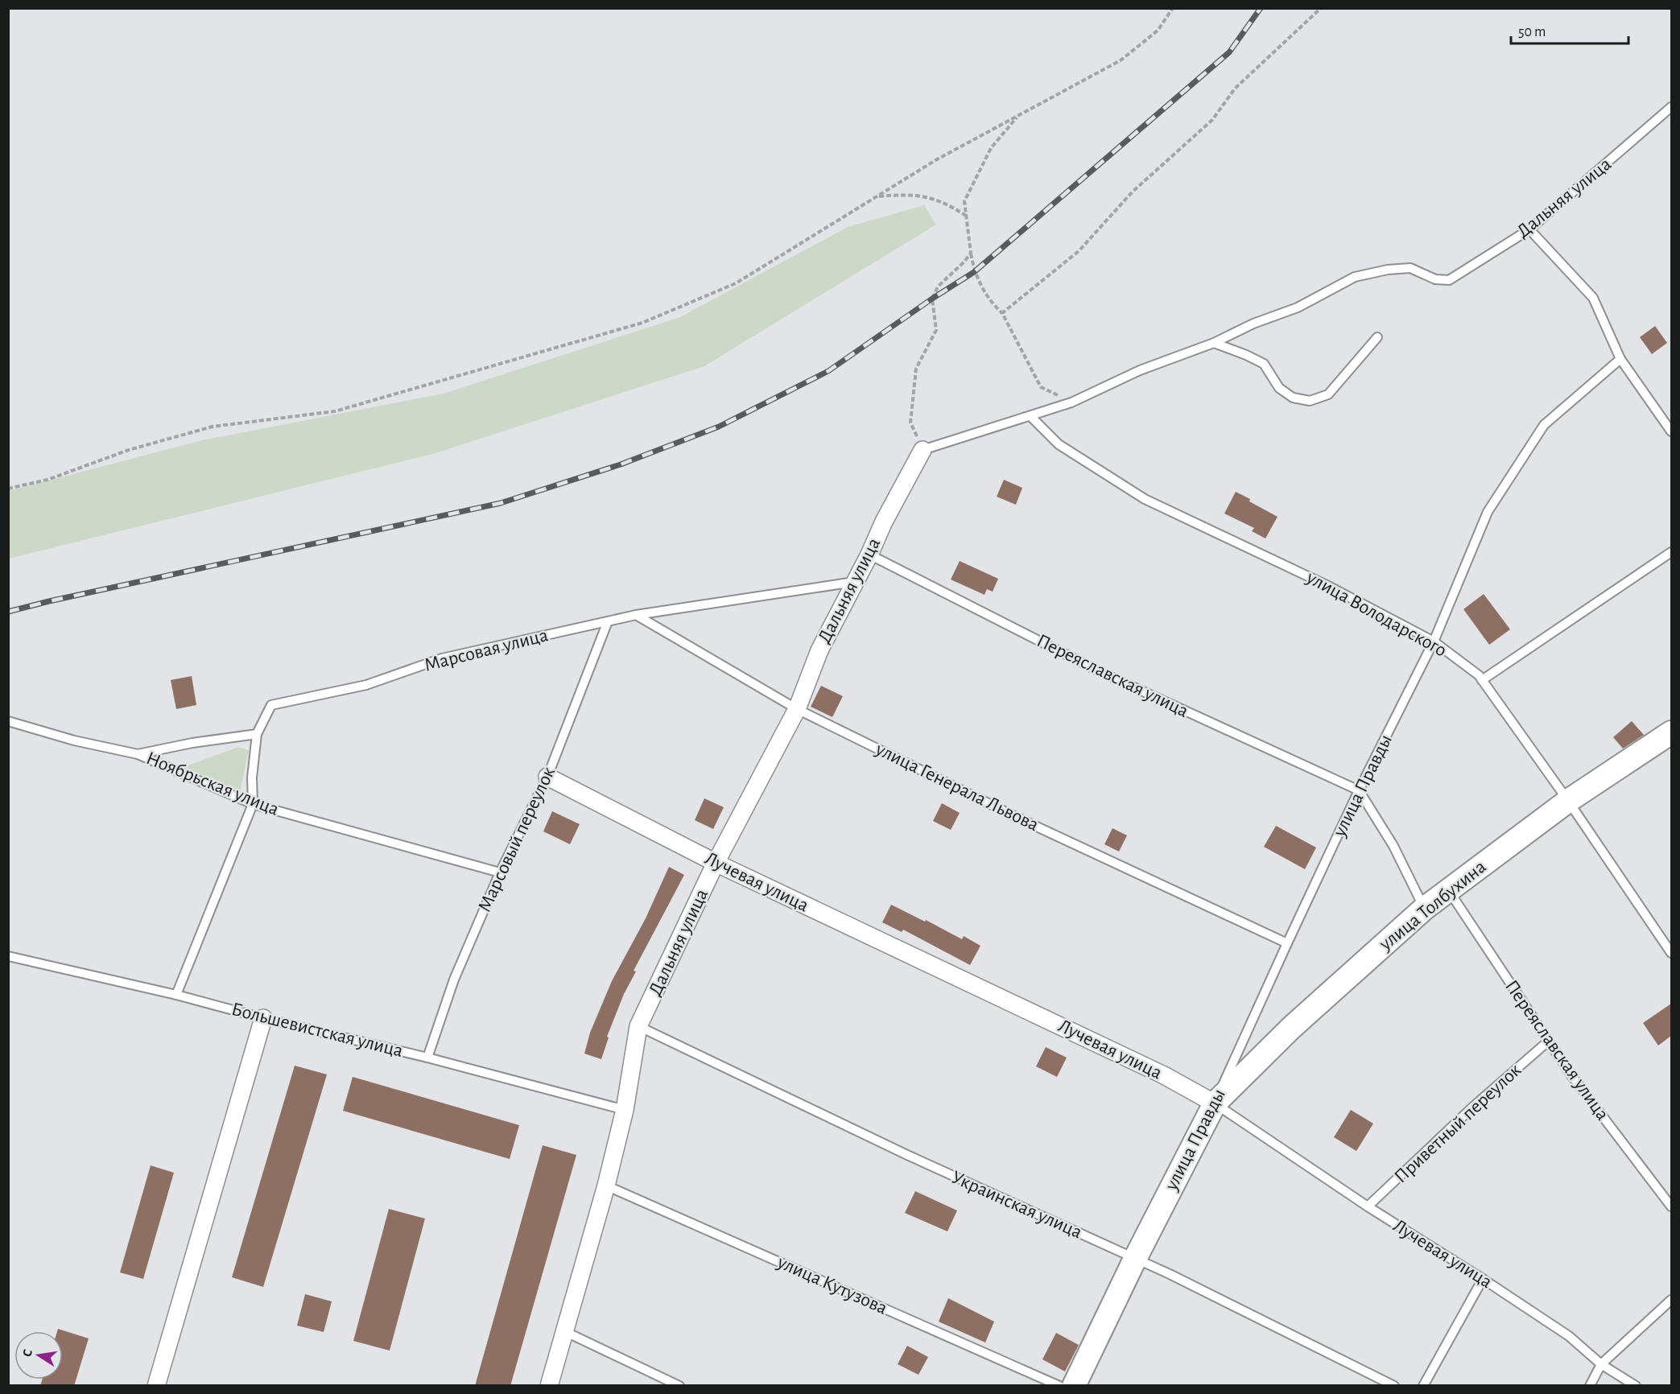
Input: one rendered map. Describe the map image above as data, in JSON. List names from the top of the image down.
{
  "streets": {
    "main road": ["улица Правды", "улица Толбухина"],
    "street": ["Дальняя улица", "Лучевая улица"],
    "lane": [
      "улица Володарского",
      "Марсовая улица",
      "Переяславская улица",
      "Ноябрьская улица",
      "улица Генерала Львова",
      "Марсовый переулок",
      "Большевистская улица",
      "Приветный переулок",
      "Украинская улица",
      "улица Кутузова"
    ]
  },
  "crossings": [
    ["Дальняя улица", "Марсовая улица"],
    ["Дальняя улица", "Переяславская улица"],
    ["Дальняя улица", "улица Генерала Львова"],
    ["Дальняя улица", "Лучевая улица"],
    ["Дальняя улица", "Большевистская улица"],
    ["Дальняя улица", "Украинская улица"],
    ["Дальняя улица", "улица Кутузова"],
    ["улица Володарского", "улица Правды"],
    ["улица Володарского", "улица Толбухина"],
    ["Марсовая улица", "улица Генерала Львова"],
    ["Марсовая улица", "Марсовый переулок"],
    ["Переяславская улица", "улица Правды"],
    ["Переяславская улица", "улица Толбухина"],
    ["Переяславская улица", "Приветный переулок"],
    ["Ноябрьская улица", "Марсовый переулок"],
    ["улица Правды", "улица Генерала Львова"],
    ["улица Правды", "Лучевая улица"],
    ["улица Правды", "улица Толбухина"],
    ["улица Правды", "Украинская улица"],
    ["Марсовый переулок", "Лучевая улица"],
    ["Марсовый переулок", "Большевистская улица"],
    ["Лучевая улица", "улица Толбухина"],
    ["Лучевая улица", "Приветный переулок"]
  ],
  "scale_bar": "50 m",
  "north": "left"
}
